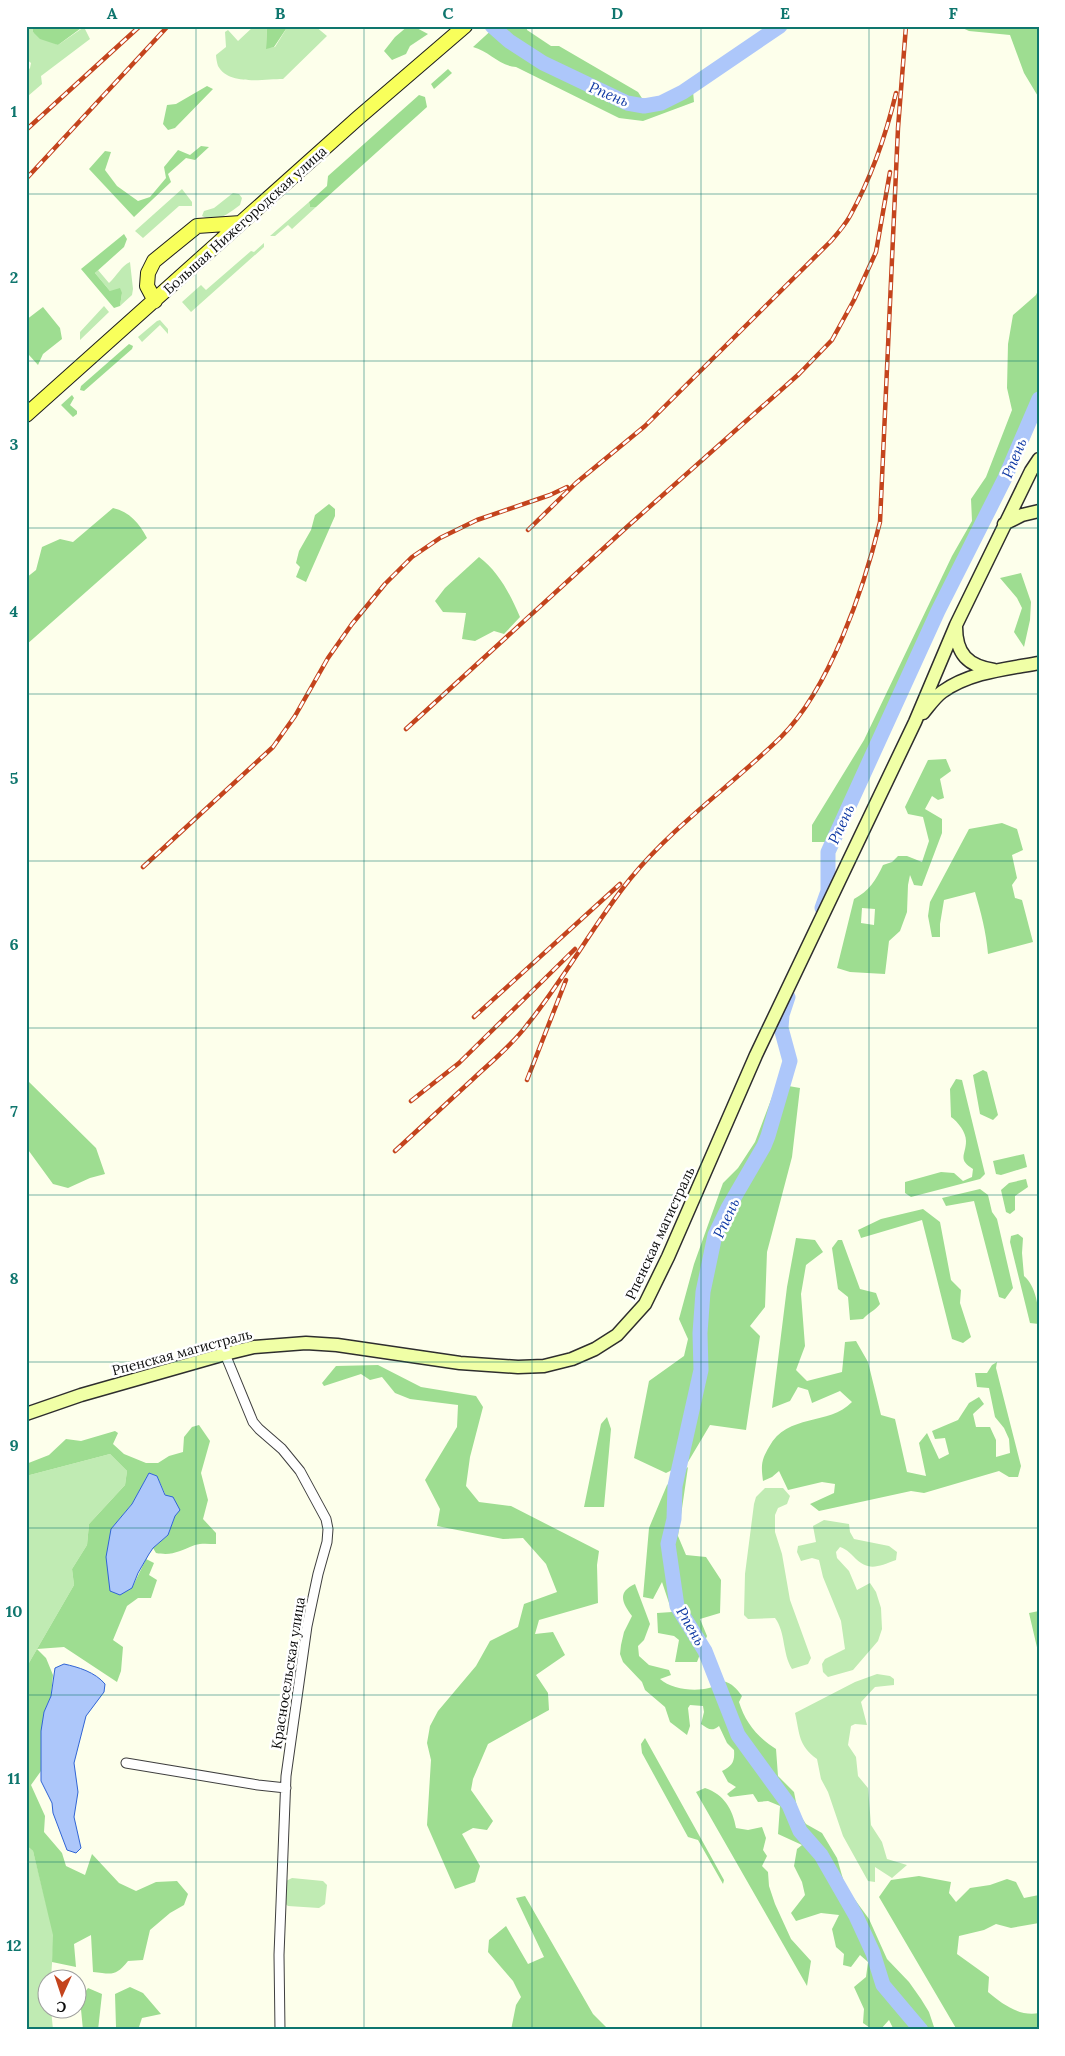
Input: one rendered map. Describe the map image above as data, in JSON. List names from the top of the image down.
{
  "streets": {
    "main road": ["Большая Нижегородская улица", "Рпенская магистраль"],
    "street": ["Красносельская улица"]
  },
  "crossings": [
    ["Рпенская магистраль", "Красносельская улица"]
  ],
  "water": ["Рпень"],
  "north": "bottom",
  "grid": {
    "columns": [
      "A",
      "B",
      "C",
      "D",
      "E",
      "F"
    ],
    "rows": [
      "1",
      "2",
      "3",
      "4",
      "5",
      "6",
      "7",
      "8",
      "9",
      "10",
      "11",
      "12"
    ]
  }
}
